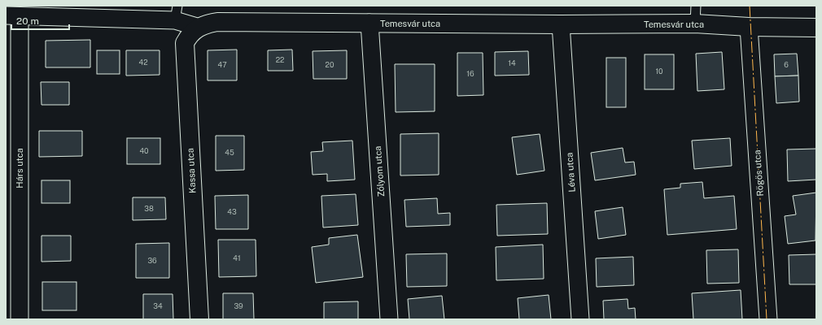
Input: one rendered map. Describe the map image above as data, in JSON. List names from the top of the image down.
{
  "streets": {
    "street": [
      "Temesvár utca",
      "Hárs utca",
      "Kassa utca",
      "Zólyom utca",
      "Léva utca",
      "Rögös utca"
    ]
  },
  "crossings": [
    ["Temesvár utca", "Kassa utca"],
    ["Temesvár utca", "Zólyom utca"],
    ["Temesvár utca", "Léva utca"],
    ["Temesvár utca", "Rögös utca"]
  ],
  "house_numbers": [
    "22",
    "42",
    "14",
    "47",
    "20",
    "6",
    "10",
    "16",
    "40",
    "45",
    "38",
    "43",
    "41",
    "36",
    "34",
    "39"
  ],
  "scale_bar": "20 m"
}
